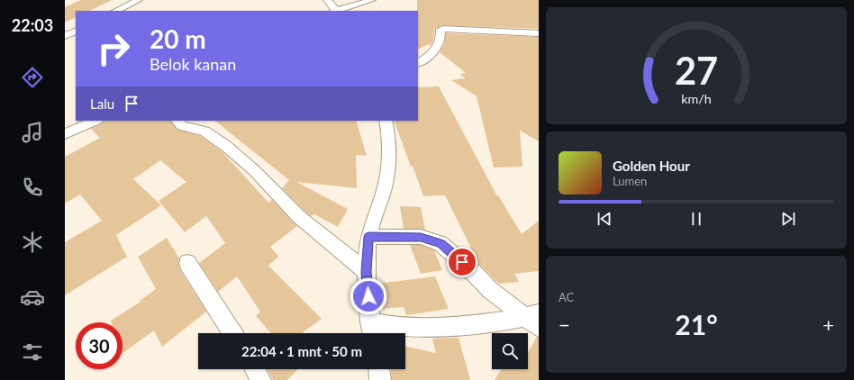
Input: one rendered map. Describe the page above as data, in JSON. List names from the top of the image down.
{
  "page": {
    "tabs": "22:03",
    "turn": ["20 m", "Belok kanan"],
    "then": "Lalu",
    "song": ["Golden Hour", "Lumen"],
    "tile": "AC",
    "heat": ["−", "21°", "+"],
    "limit": "30",
    "trip": "22:04 · 1 mnt · 50 m",
    "gauge": ["27", "km/h"]
  }
}
